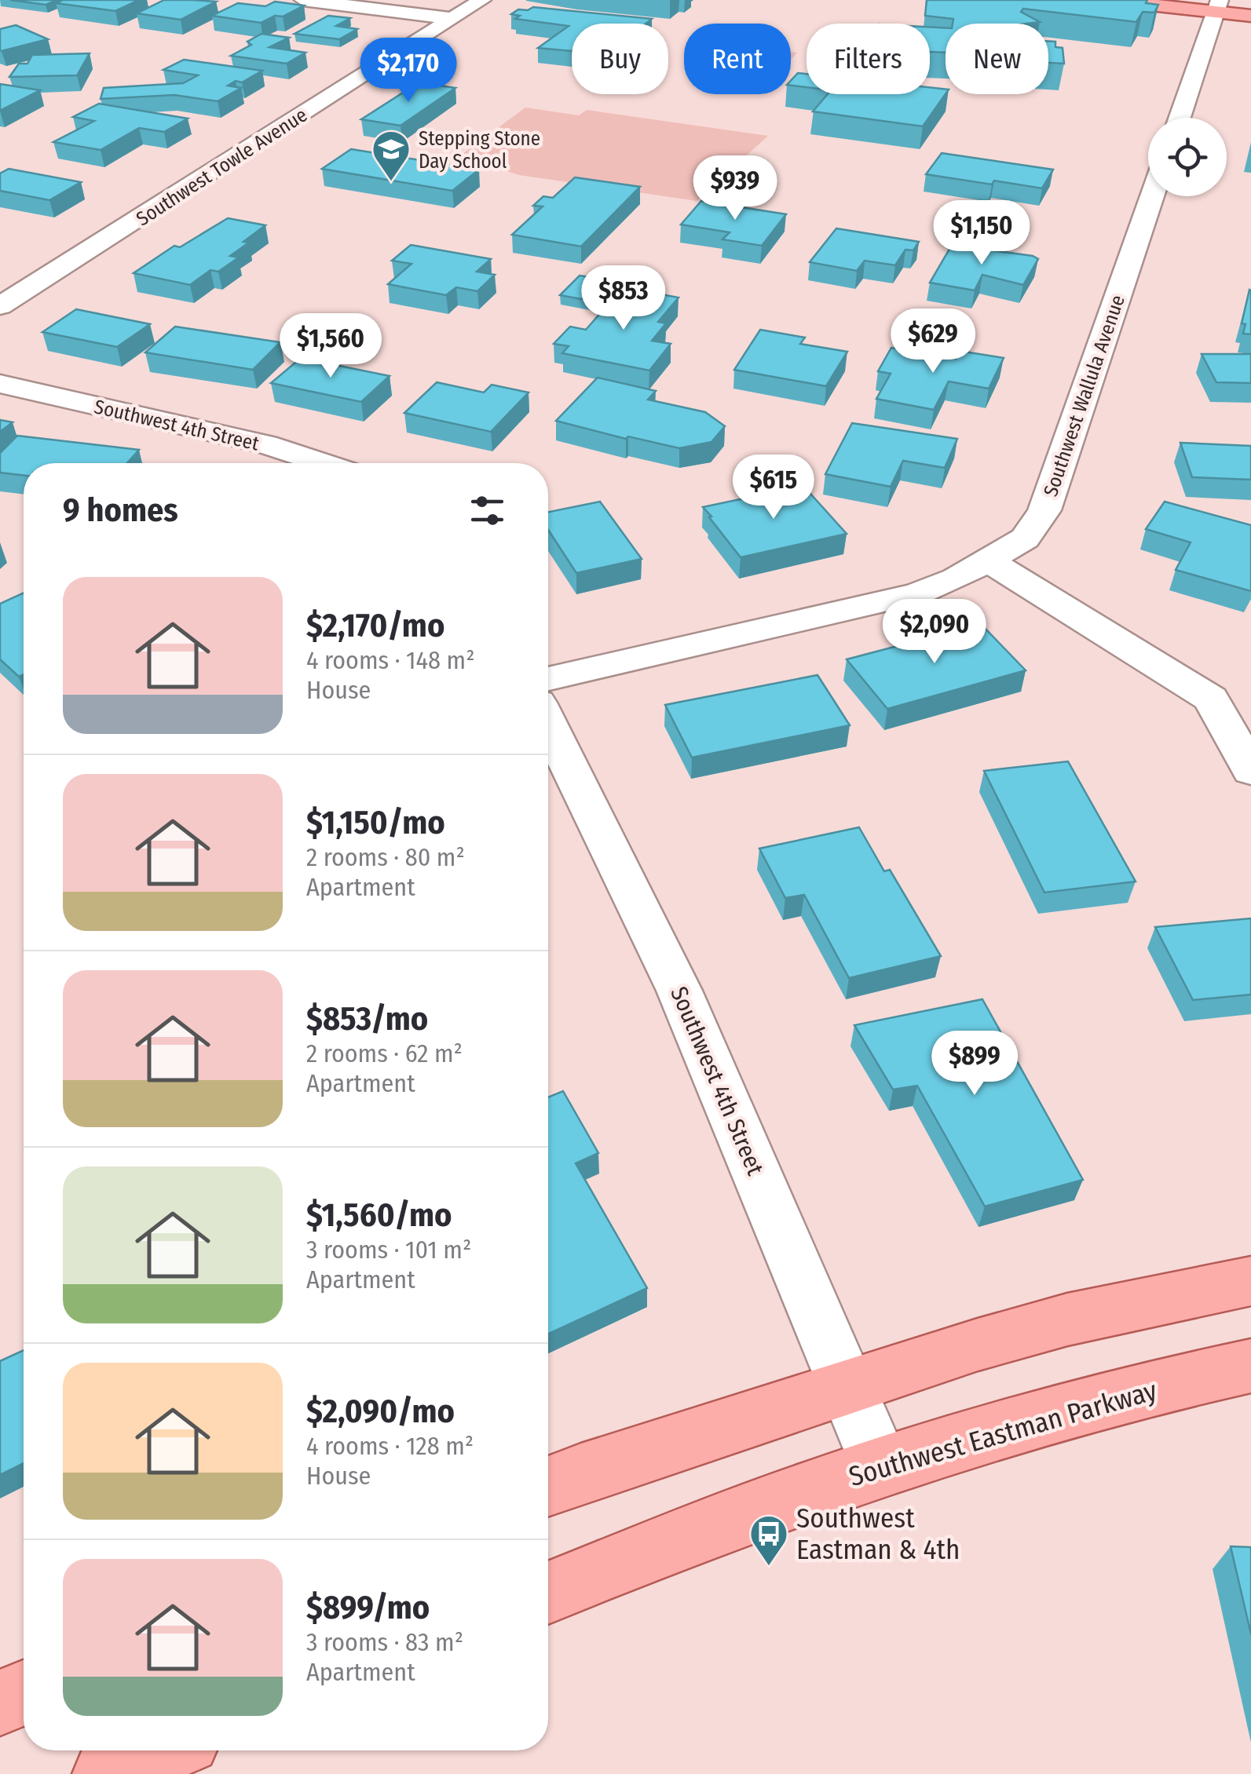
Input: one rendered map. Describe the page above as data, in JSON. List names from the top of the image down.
{
  "streets": {
    "main road": ["Southwest Eastman Parkway"],
    "street": ["Southwest Towle Avenue", "Southwest Wallula Avenue", "Southwest 4th Street"]
  },
  "crossings": [
    ["Southwest 4th Street", "Southwest Eastman Parkway"]
  ],
  "places": {
    "school or university": ["Stepping Stone Day School"],
    "bus stop": ["Southwest Eastman & 4th"]
  },
  "page": {
    "chip": [
      "Buy",
      "Rent",
      "Filters",
      "New"
    ],
    "price": [
      "$2,170",
      "$939",
      "$1,150",
      "$853",
      "$629",
      "$1,560",
      "$615",
      "$2,090",
      "$899"
    ],
    "heading": "9 homes",
    "list": [
      {
        "name": "$2,170/mo",
        "note": "4 rooms · 148 m² · House"
      },
      {
        "name": "$1,150/mo",
        "note": "2 rooms · 80 m² · Apartment"
      },
      {
        "name": "$853/mo",
        "note": "2 rooms · 62 m² · Apartment"
      },
      {
        "name": "$1,560/mo",
        "note": "3 rooms · 101 m² · Apartment"
      },
      {
        "name": "$2,090/mo",
        "note": "4 rooms · 128 m² · House"
      },
      {
        "name": "$899/mo",
        "note": "3 rooms · 83 m² · Apartment"
      }
    ]
  }
}
